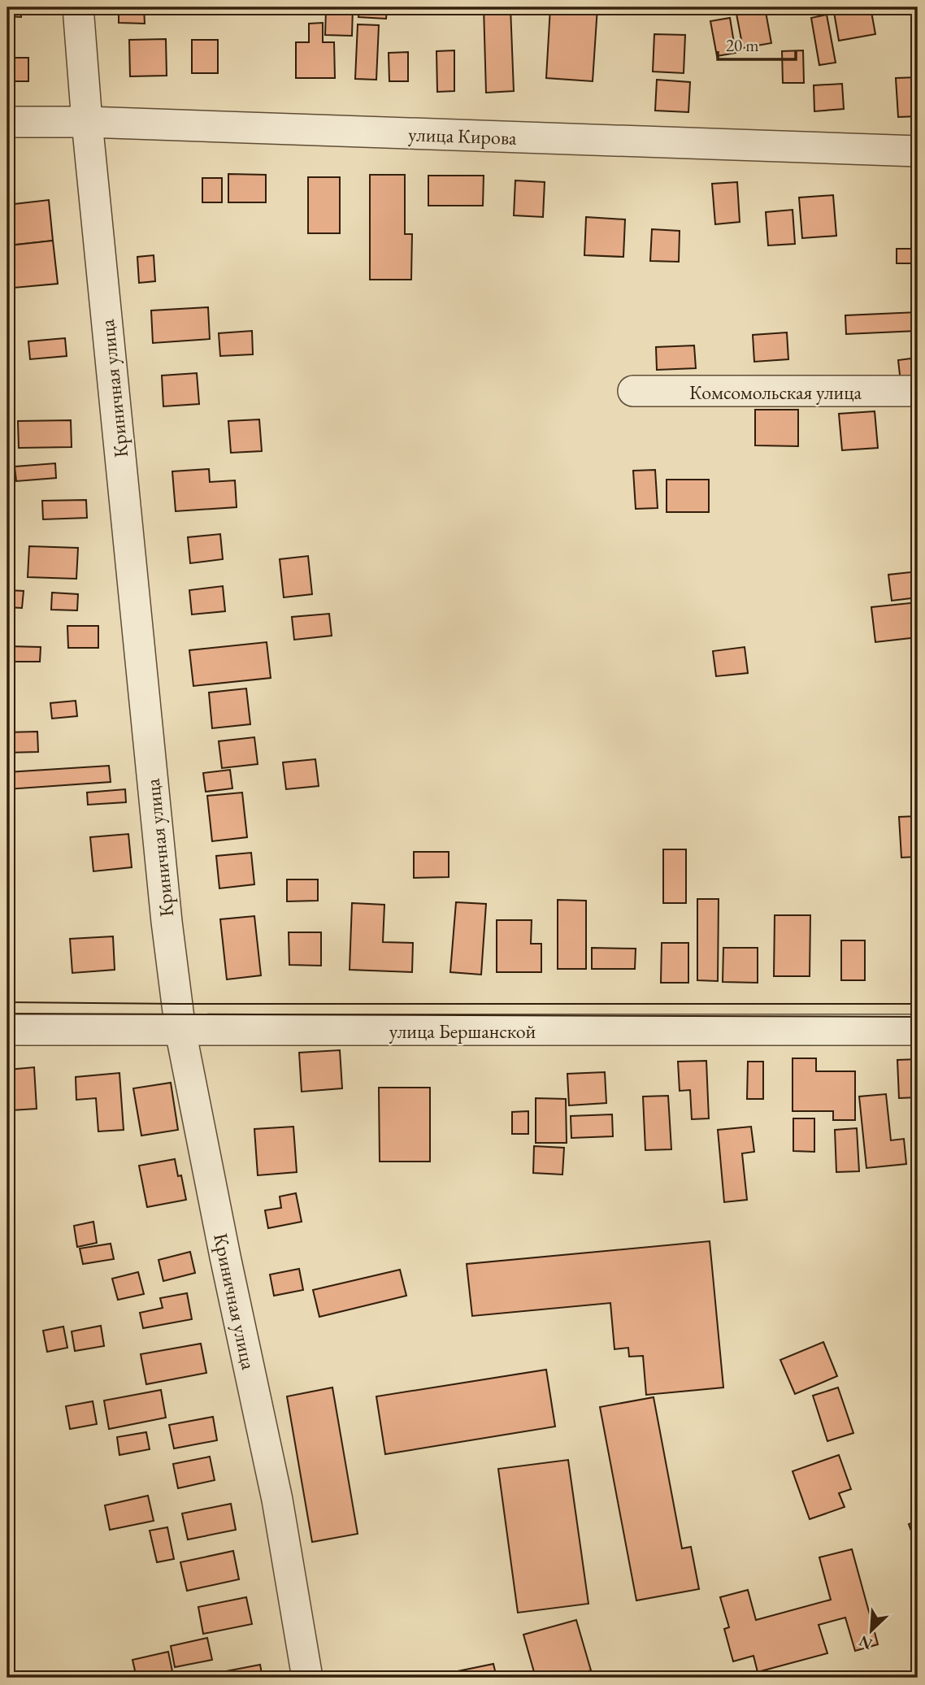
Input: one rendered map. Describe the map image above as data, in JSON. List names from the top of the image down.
{
  "streets": {
    "street": [
      "улица Кирова",
      "Криничная улица",
      "Комсомольская улица",
      "улица Бершанской"
    ]
  },
  "crossings": [
    ["улица Кирова", "Криничная улица"],
    ["Криничная улица", "улица Бершанской"]
  ],
  "scale_bar": "20 m",
  "north": "bottom left"
}
